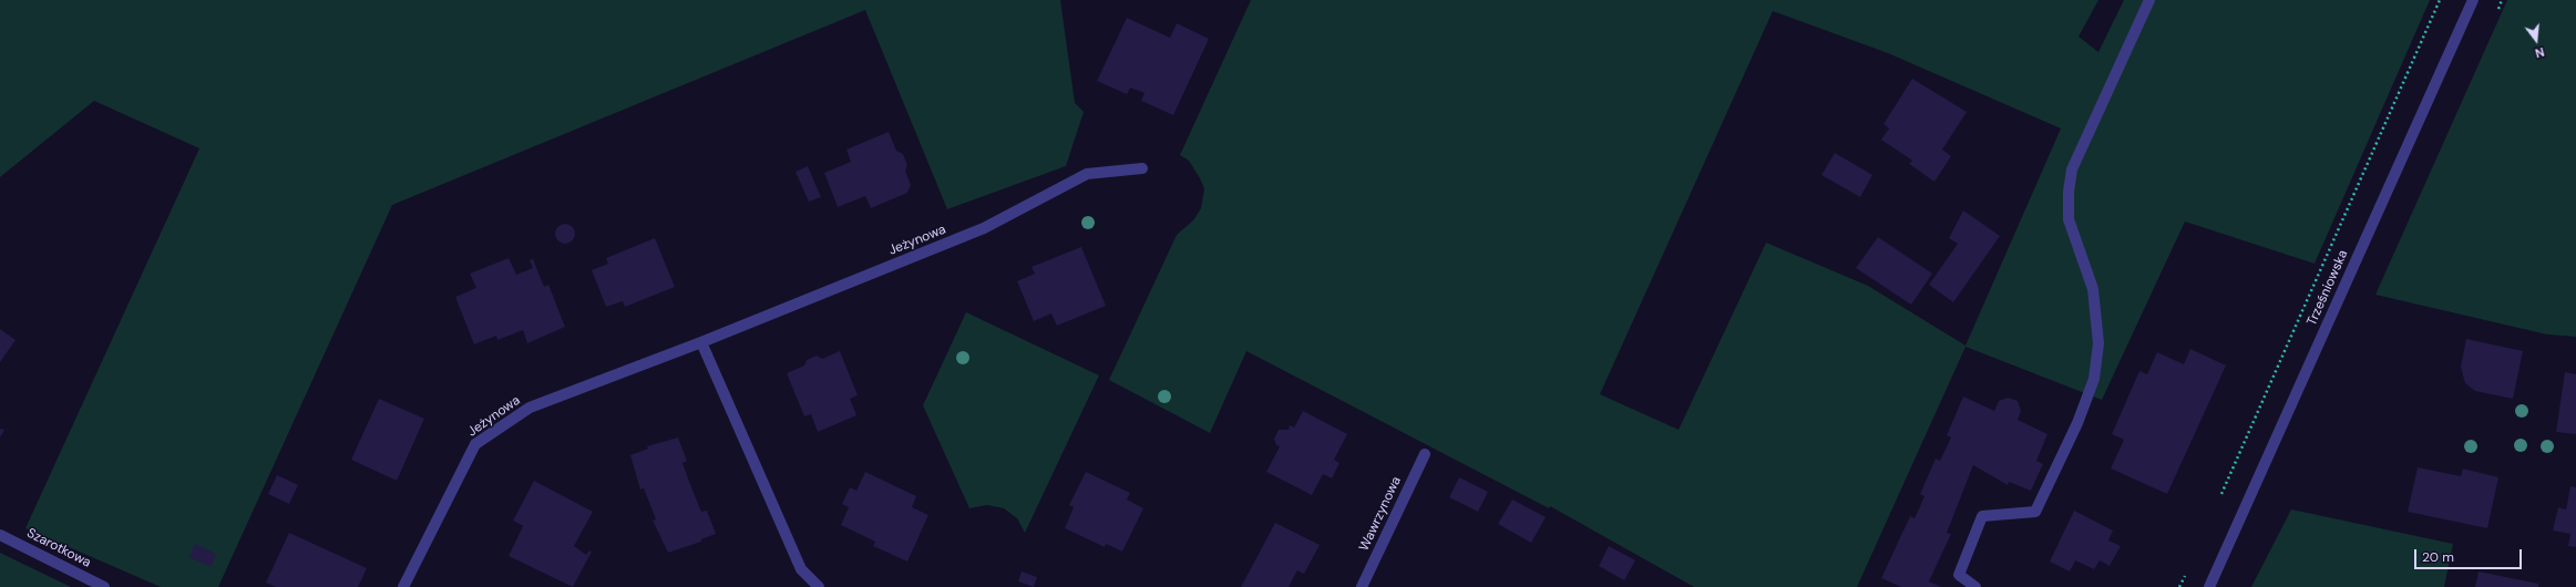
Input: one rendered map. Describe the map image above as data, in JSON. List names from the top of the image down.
{
  "streets": {
    "street": [
      "Jeżynowa",
      "Trześniowska",
      "Wawrzynowa",
      "Szarotkowa"
    ]
  },
  "scale_bar": "20 m",
  "north": "bottom"
}
